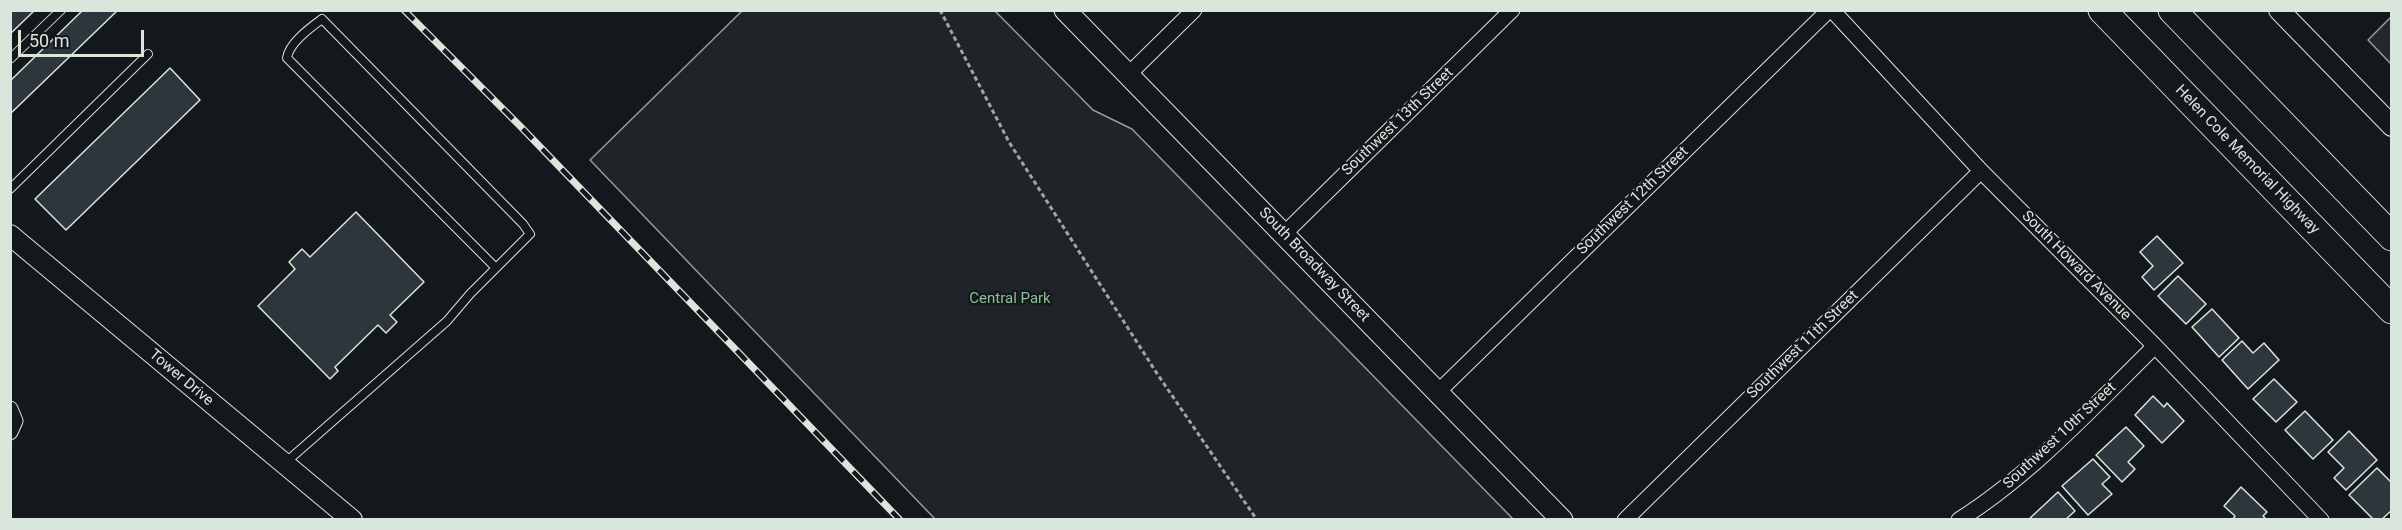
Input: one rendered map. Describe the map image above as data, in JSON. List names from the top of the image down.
{
  "streets": {
    "highway": ["Helen Cole Memorial Highway"],
    "main road": ["South Broadway Street"],
    "street": [
      "Southwest 13th Street",
      "Southwest 12th Street",
      "South Howard Avenue",
      "Southwest 11th Street",
      "Tower Drive",
      "Southwest 10th Street"
    ]
  },
  "crossings": [
    ["Southwest 13th Street", "South Broadway Street"],
    ["Southwest 12th Street", "South Broadway Street"],
    ["Southwest 12th Street", "South Howard Avenue"],
    ["South Howard Avenue", "Southwest 11th Street"],
    ["South Howard Avenue", "Southwest 10th Street"]
  ],
  "parks": ["Central Park"],
  "scale_bar": "50 m"
}
